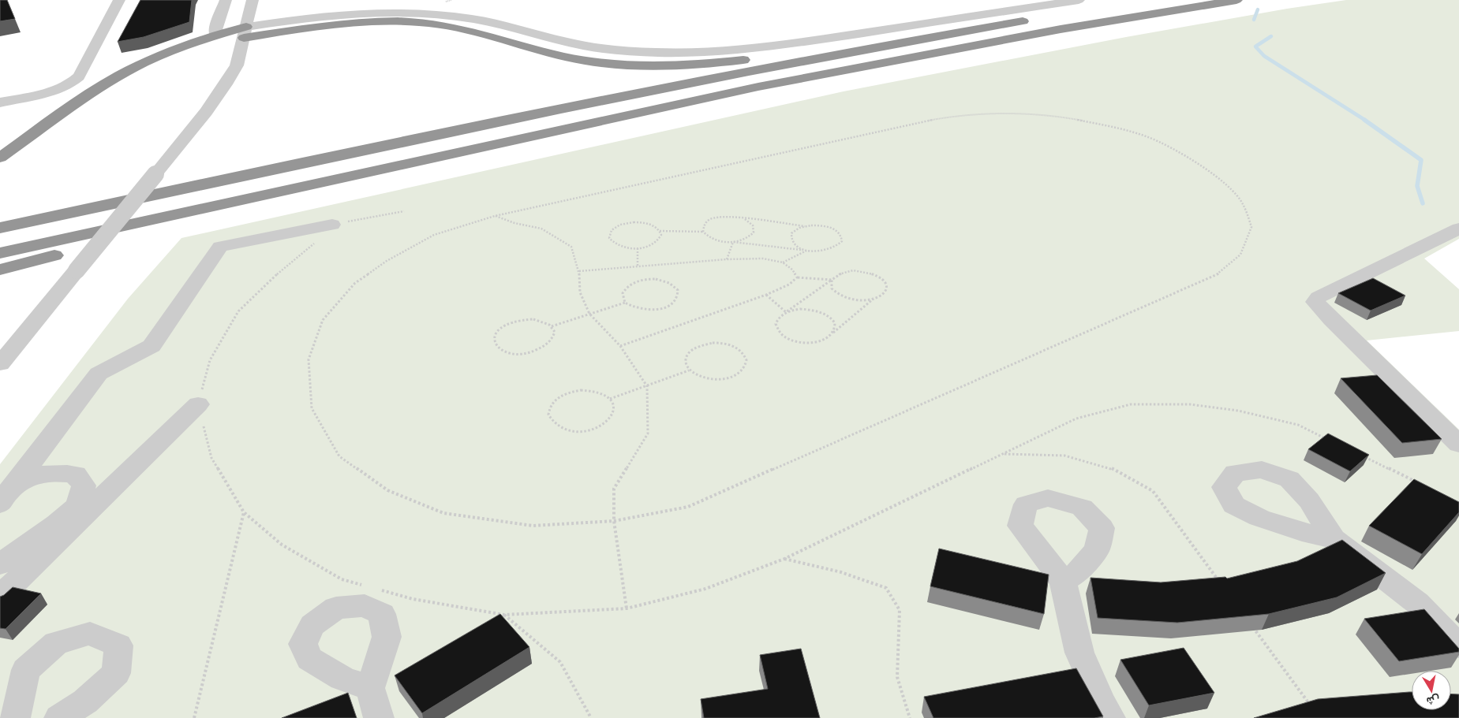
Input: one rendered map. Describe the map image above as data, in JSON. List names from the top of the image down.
{
  "north": "bottom"
}
